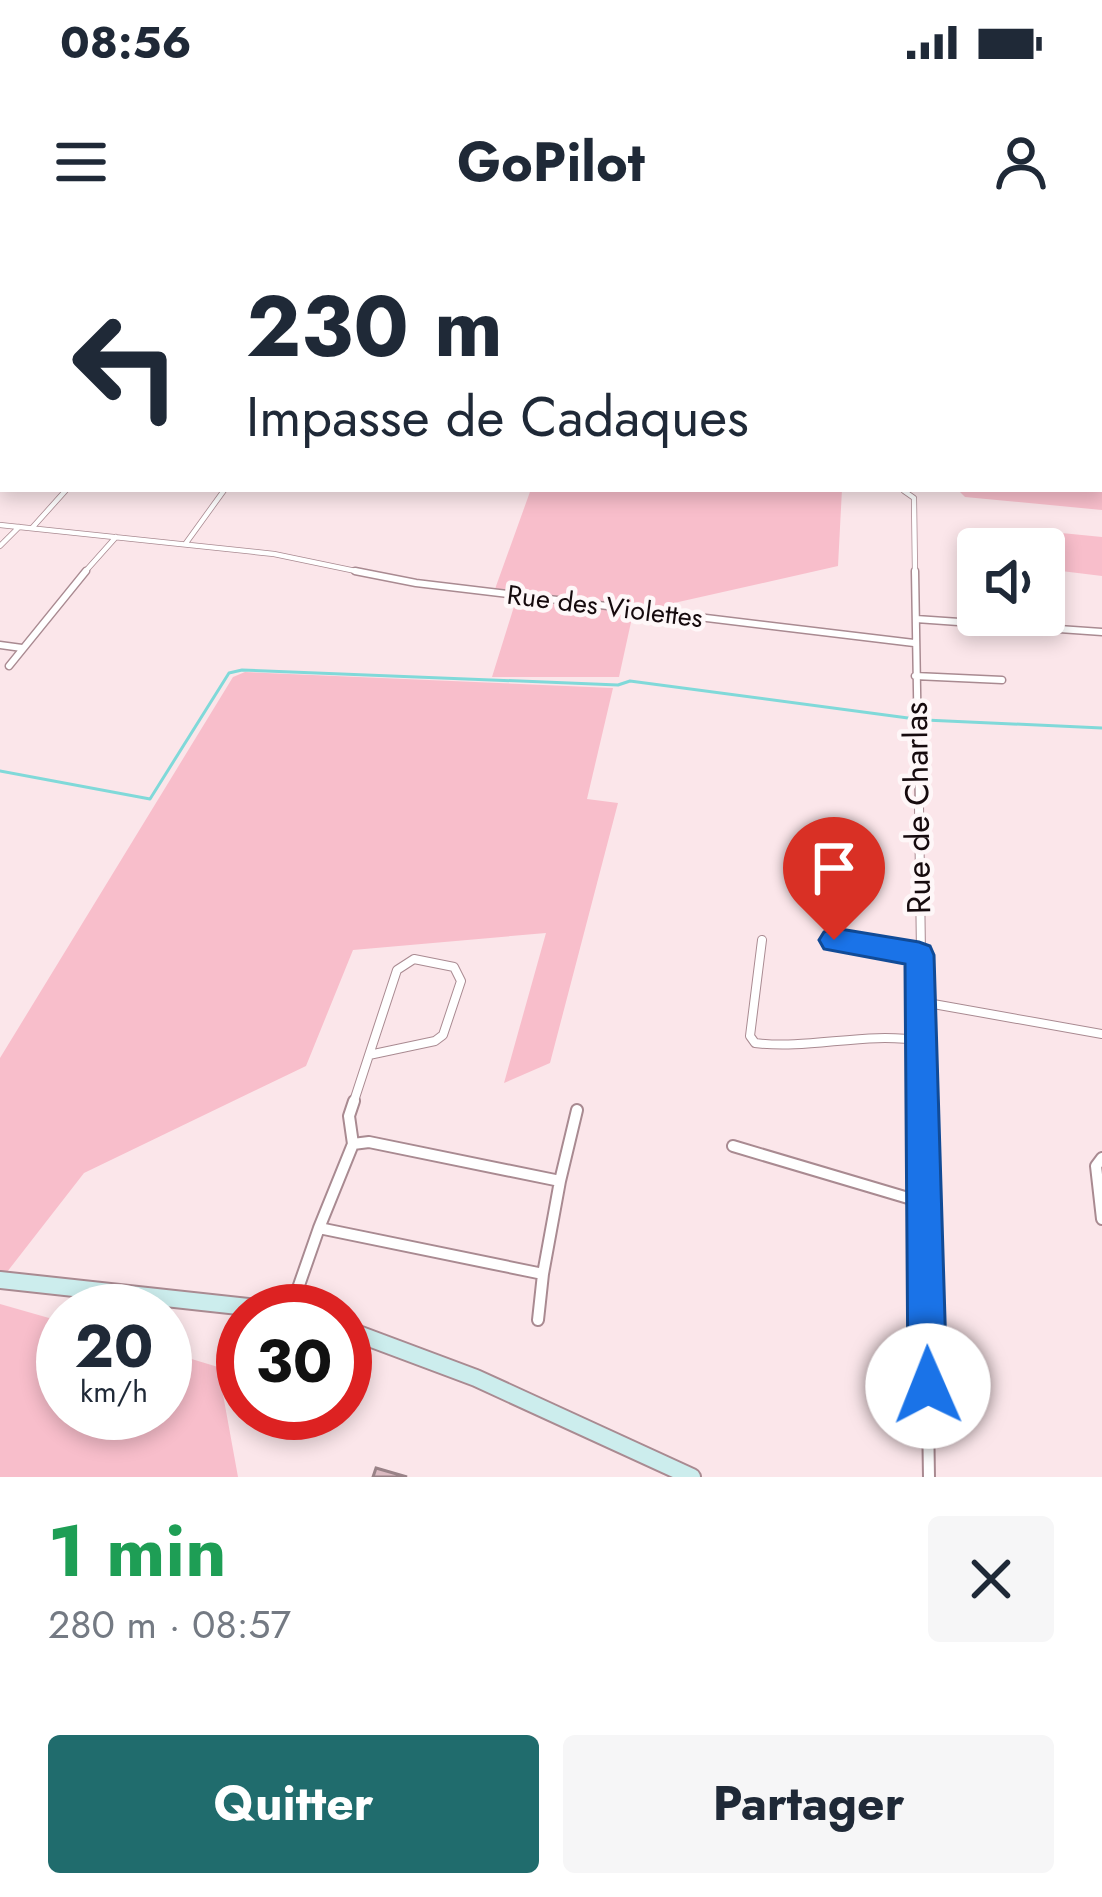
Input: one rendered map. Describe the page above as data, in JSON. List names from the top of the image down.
{
  "streets": {
    "street": ["Rue des Violettes", "Rue de Charlas"]
  },
  "crossings": [
    ["Rue des Violettes", "Rue de Charlas"]
  ],
  "page": {
    "status": "08:56",
    "header": "GoPilot",
    "turn": ["230 m", "Impasse de Cadaques"],
    "speed": "20 km/h",
    "limit": "30",
    "heading": ["1 min", "280 m · 08:57"],
    "buttons": ["Quitter", "Partager"]
  }
}
